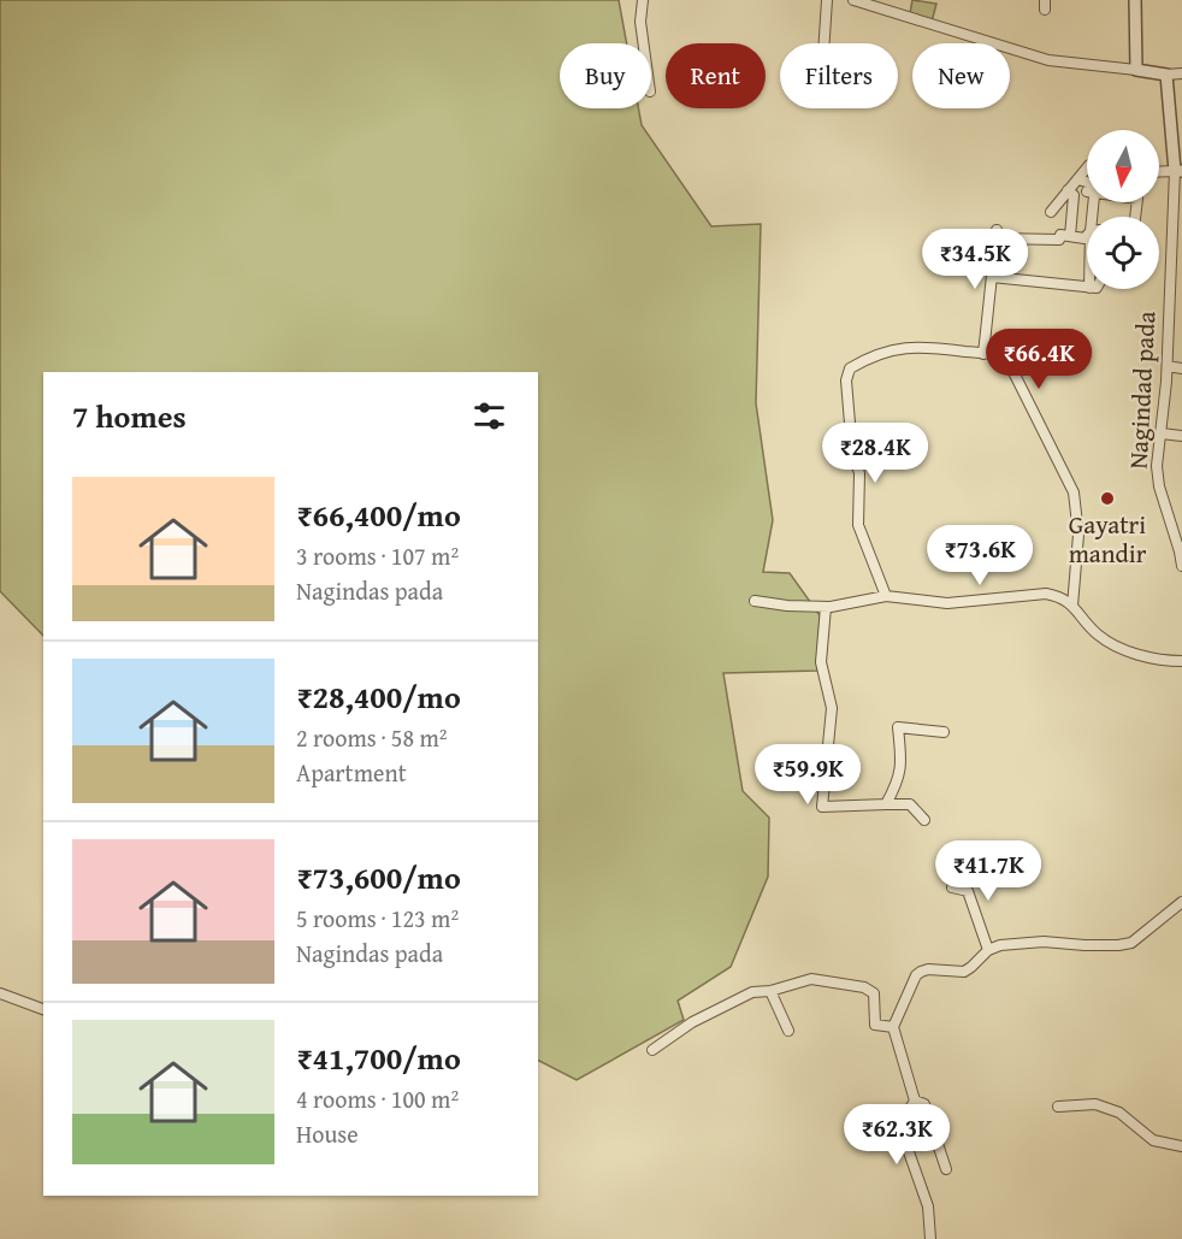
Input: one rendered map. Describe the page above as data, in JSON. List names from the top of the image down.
{
  "streets": {
    "street": ["Nagindad pada"]
  },
  "places": ["Gayatri mandir"],
  "north": "bottom",
  "page": {
    "chip": [
      "Buy",
      "Rent",
      "Filters",
      "New"
    ],
    "price": [
      "₹34.5K",
      "₹66.4K",
      "₹28.4K",
      "₹73.6K",
      "₹59.9K",
      "₹41.7K",
      "₹62.3K"
    ],
    "heading": "7 homes",
    "list": [
      {
        "name": "₹66,400/mo",
        "note": "3 rooms · 107 m² · Nagindas pada"
      },
      {
        "name": "₹28,400/mo",
        "note": "2 rooms · 58 m² · Apartment"
      },
      {
        "name": "₹73,600/mo",
        "note": "5 rooms · 123 m² · Nagindas pada"
      },
      {
        "name": "₹41,700/mo",
        "note": "4 rooms · 100 m² · House"
      }
    ]
  }
}
